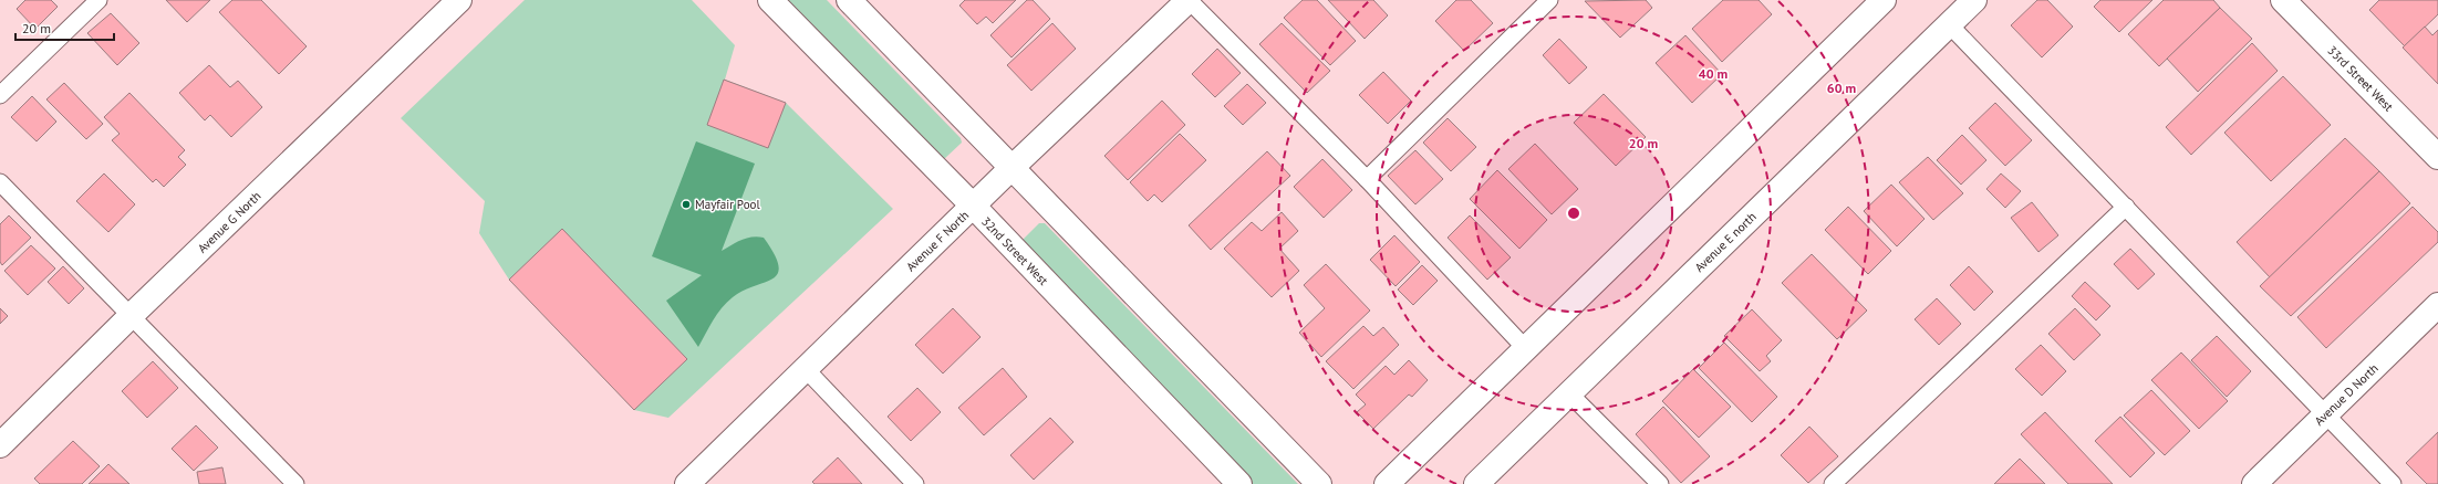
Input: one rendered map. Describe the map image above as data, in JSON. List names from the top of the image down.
{
  "streets": {
    "street": [
      "33rd Street West",
      "Avenue G North",
      "Avenue F North",
      "Avenue E north",
      "32nd Street West",
      "Avenue D North"
    ]
  },
  "crossings": [
    ["Avenue F North", "32nd Street West"]
  ],
  "places": ["Mayfair Pool"],
  "scale_bar": "20 m",
  "rings": ["40 m", "60 m", "20 m"]
}
